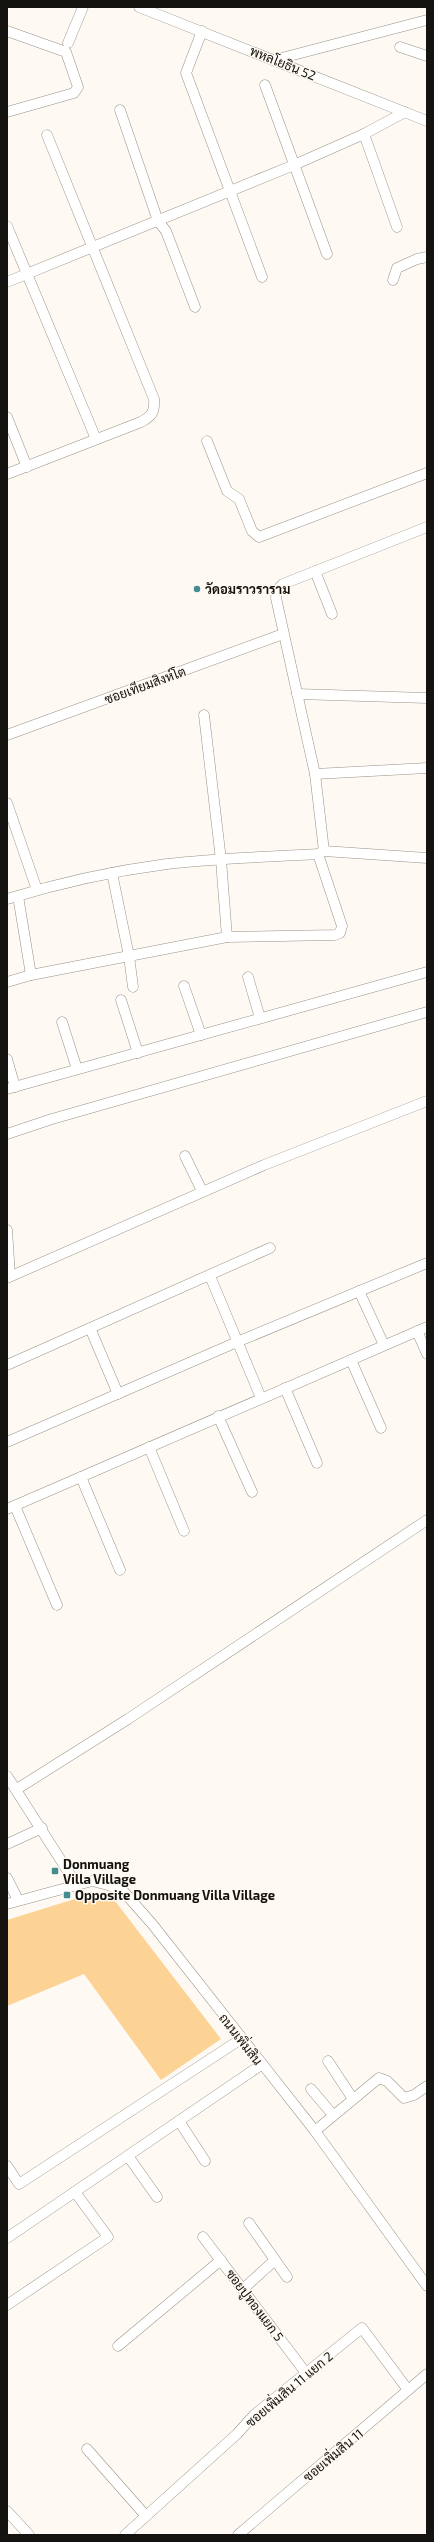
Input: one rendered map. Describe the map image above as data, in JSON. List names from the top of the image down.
{
  "streets": {
    "street": [
      "พหลโยธิน 52",
      "ซอยเทียมสิงห์โต",
      "ถนนเพิ่มสิน",
      "ซอยปูทองแยก 5",
      "ซอยเพิ่มสิน 11 แยก 2",
      "ซอยเพิ่มสิน 11"
    ]
  },
  "crossings": [
    ["ซอยปูทองแยก 5", "ซอยเพิ่มสิน 11 แยก 2"],
    ["ซอยเพิ่มสิน 11 แยก 2", "ซอยเพิ่มสิน 11"]
  ],
  "places": {
    "other": ["วัดอมราวราราม"],
    "transit": ["Donmuang Villa Village", "Opposite Donmuang Villa Village"]
  }
}
